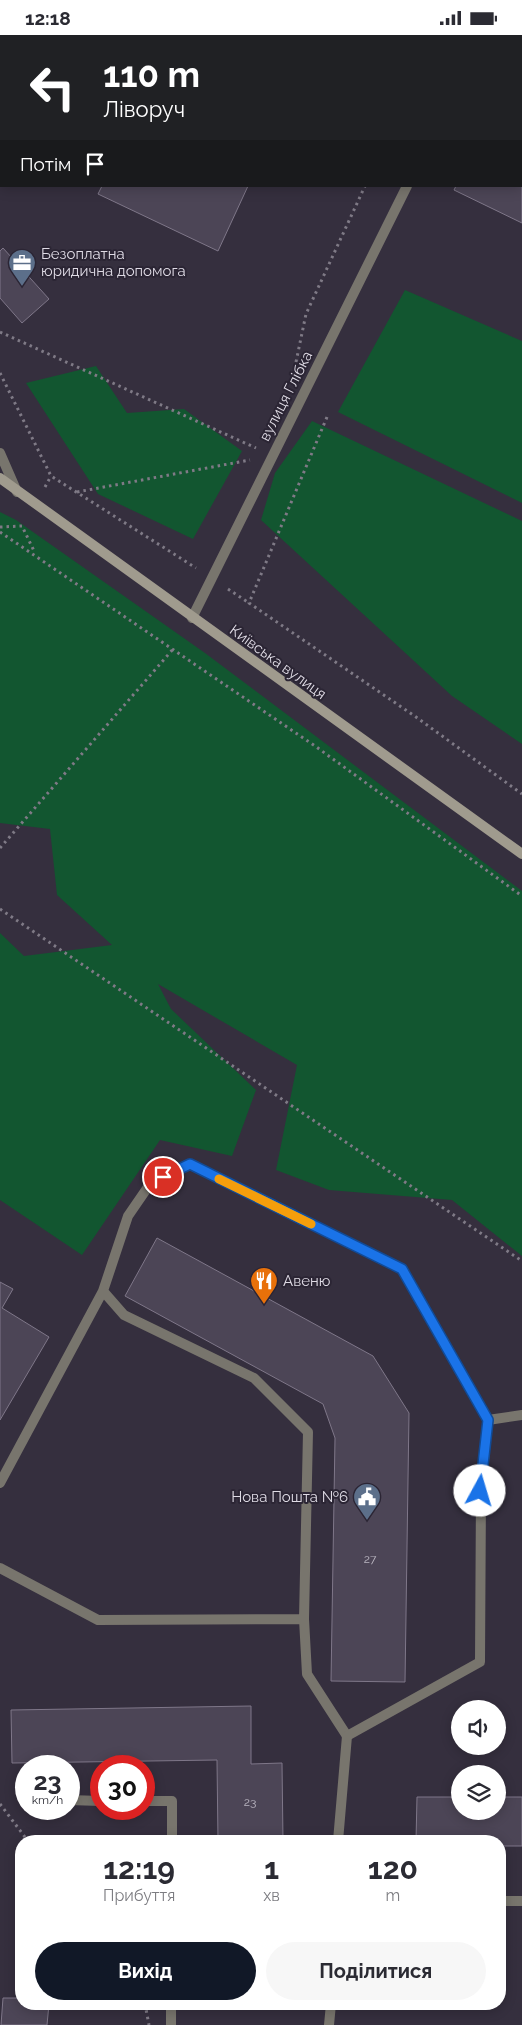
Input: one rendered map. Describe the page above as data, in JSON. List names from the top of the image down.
{
  "streets": {
    "main road": ["Київська вулиця"],
    "street": ["вулиця Глібка"]
  },
  "crossings": [
    ["вулиця Глібка", "Київська вулиця"]
  ],
  "places": {
    "office": ["Безоплатна юридична допомога"],
    "restaurant": ["Авеню"],
    "public building": ["Нова Пошта №6"]
  },
  "house_numbers": ["27", "23"],
  "page": {
    "status": "12:18",
    "turn": ["110 m", "Ліворуч"],
    "then": "Потім",
    "speed": "23 km/h",
    "limit": "30",
    "eta": [
      "12:19",
      "Прибуття",
      "1",
      "хв",
      "120",
      "m"
    ],
    "buttons": ["Вихід", "Поділитися"]
  }
}
